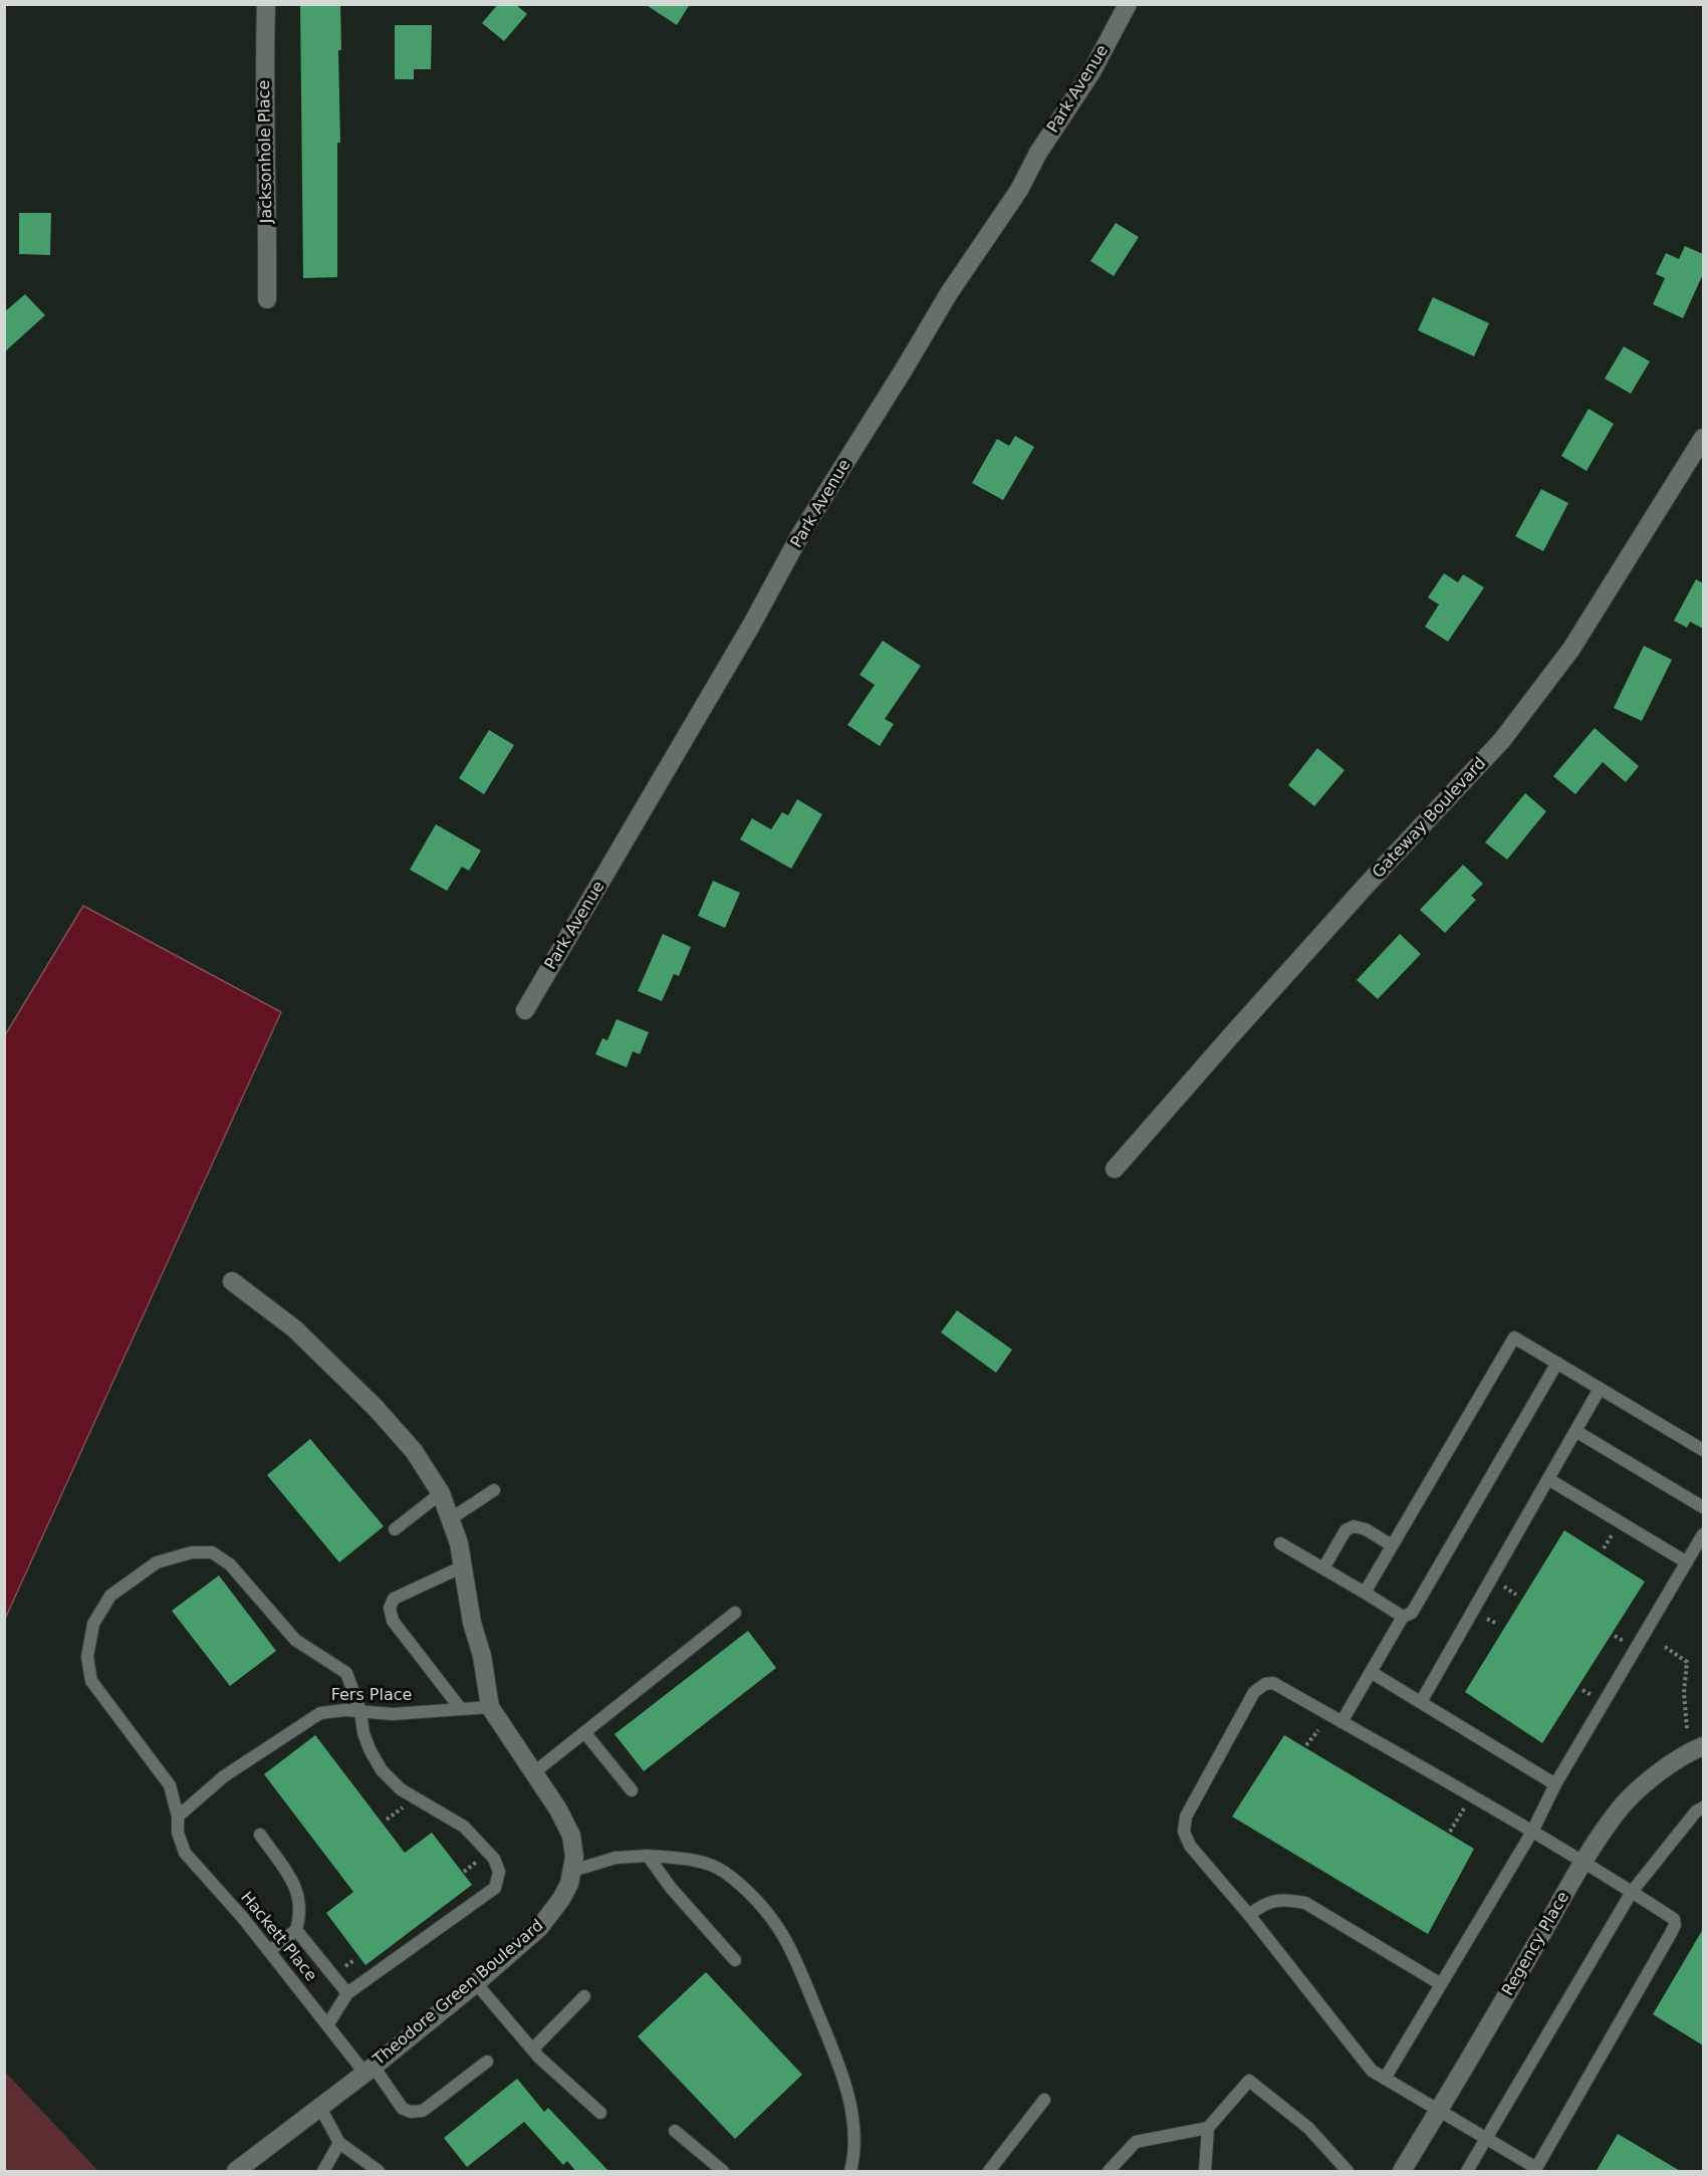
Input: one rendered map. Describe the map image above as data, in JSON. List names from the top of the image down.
{
  "streets": {
    "street": [
      "Park Avenue",
      "Jacksonhole Place",
      "Gateway Boulevard",
      "Regency Place",
      "Theodore Green Boulevard"
    ],
    "lane": ["Fers Place", "Hackett Place"]
  },
  "crossings": [
    ["Fers Place", "Hackett Place"],
    ["Fers Place", "Theodore Green Boulevard"],
    ["Hackett Place", "Theodore Green Boulevard"]
  ]
}
